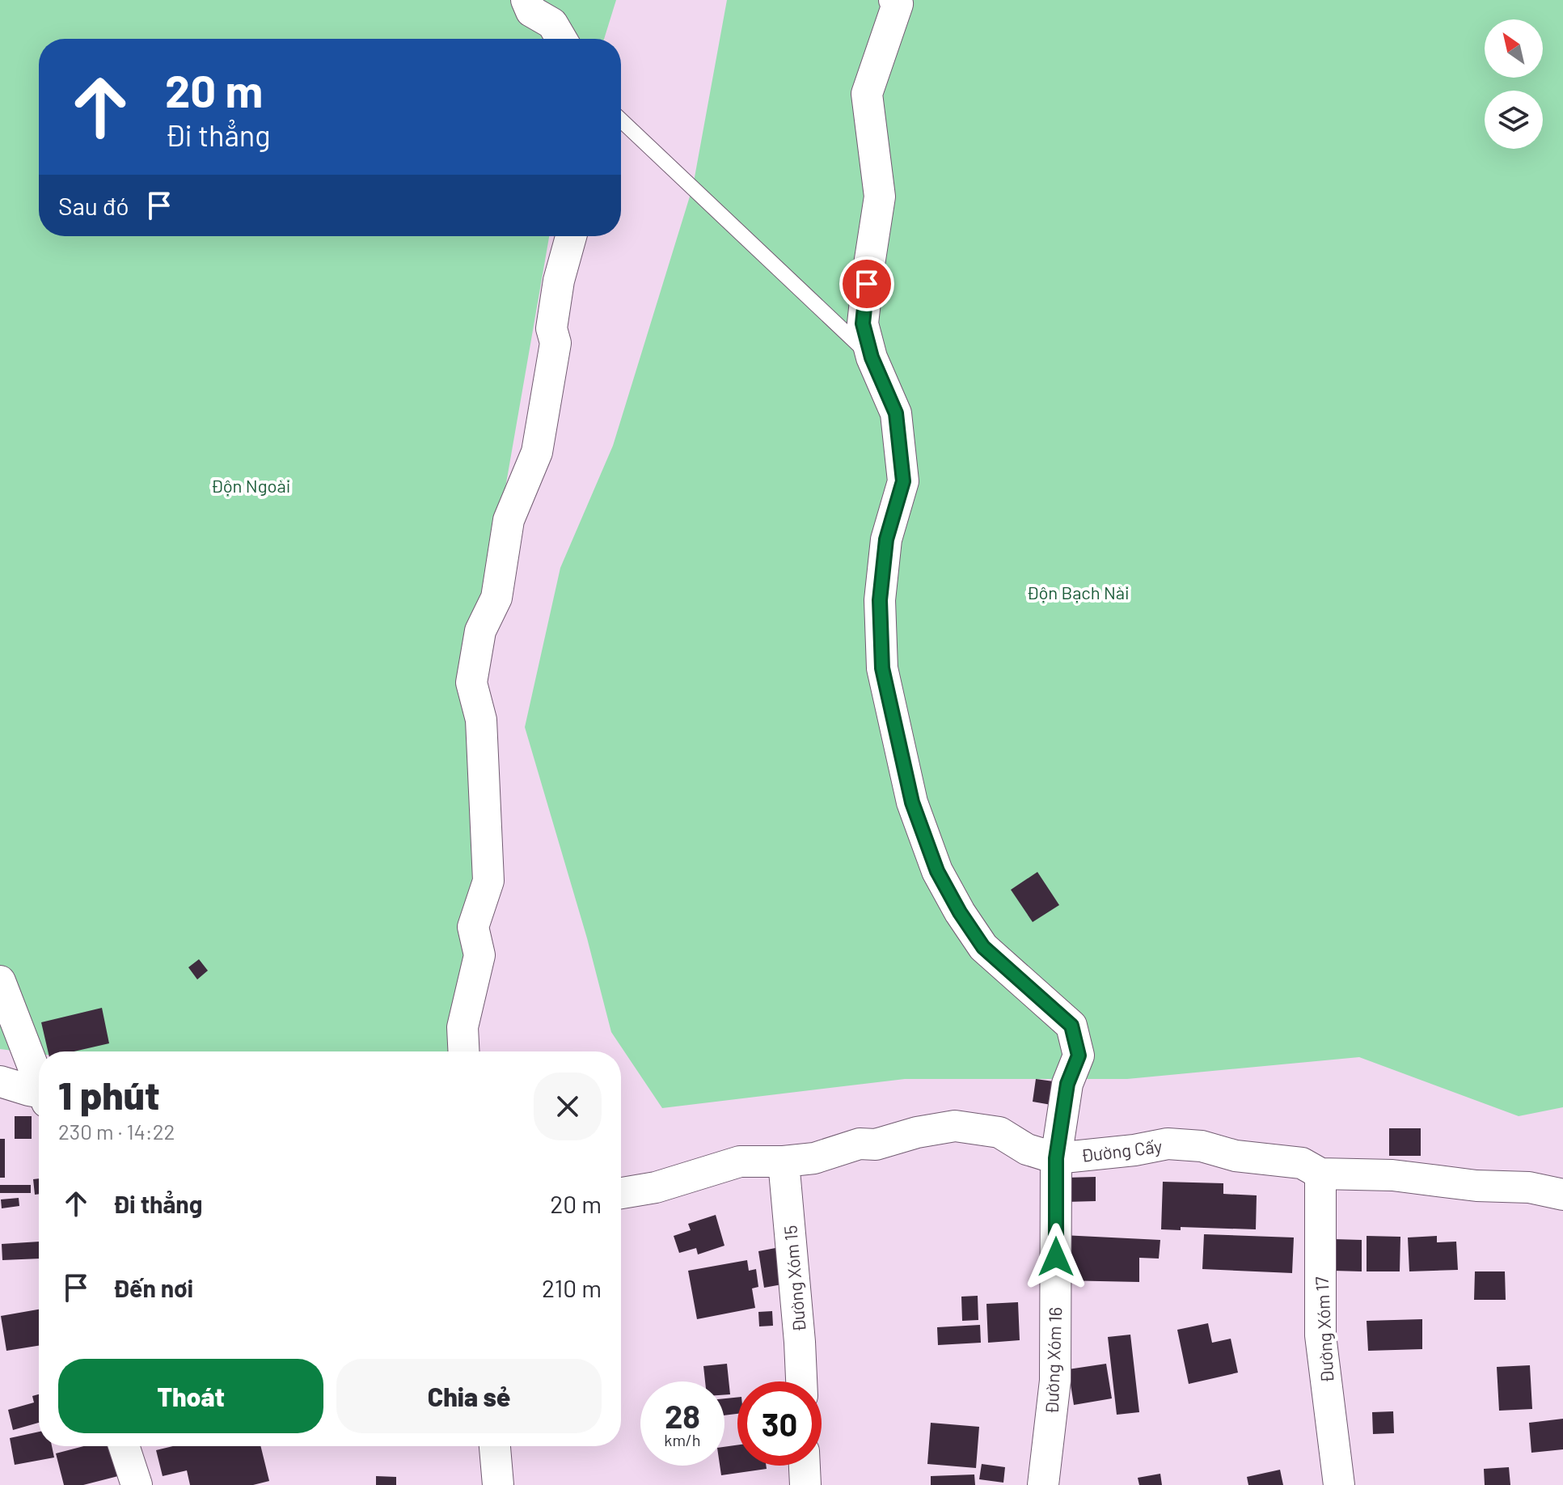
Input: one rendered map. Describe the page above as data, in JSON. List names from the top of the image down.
{
  "streets": {
    "street": [
      "Đường Cấy",
      "Đường Xóm 15",
      "Đường Xóm 17",
      "Đường Xóm 16"
    ]
  },
  "crossings": [
    ["Đường Cấy", "Đường Xóm 15"],
    ["Đường Cấy", "Đường Xóm 17"],
    ["Đường Cấy", "Đường Xóm 16"]
  ],
  "parks": ["Độn Ngoài", "Độn Bạch Nài"],
  "north": "top left",
  "page": {
    "turn": ["20 m", "Đi thẳng"],
    "then": "Sau đó",
    "heading": ["1 phút", "230 m · 14:22"],
    "list": [
      {
        "name": "Đi thẳng",
        "value": "20 m"
      },
      {
        "name": "Đến nơi",
        "value": "210 m"
      }
    ],
    "buttons": ["Thoát", "Chia sẻ"],
    "speed": "28 km/h",
    "limit": "30"
  }
}
